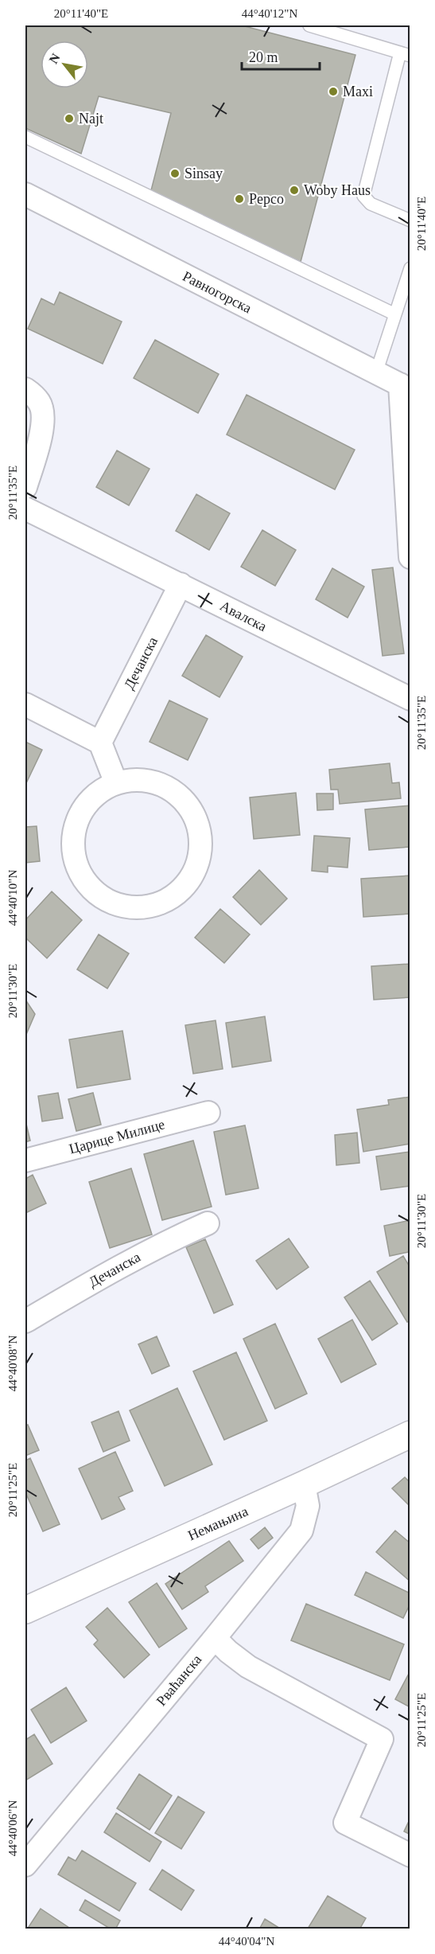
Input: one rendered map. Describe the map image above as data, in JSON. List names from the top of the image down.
{
  "streets": {
    "street": [
      "Равногорска",
      "Авалска",
      "Дечанска",
      "Царице Милице",
      "Немањина",
      "Рваћанска"
    ]
  },
  "crossings": [
    ["Авалска", "Дечанска"],
    ["Немањина", "Рваћанска"]
  ],
  "places": [
    "Maxi",
    "Najt",
    "Sinsay",
    "Woby Haus",
    "Pepco"
  ],
  "scale_bar": "20 m",
  "north": "top left",
  "coordinates": [
    "20°11'40\"E",
    "44°40'12\"N",
    "20°11'35\"E",
    "44°40'10\"N",
    "20°11'30\"E",
    "44°40'08\"N",
    "20°11'25\"E",
    "44°40'06\"N",
    "44°40'04\"N"
  ]
}
